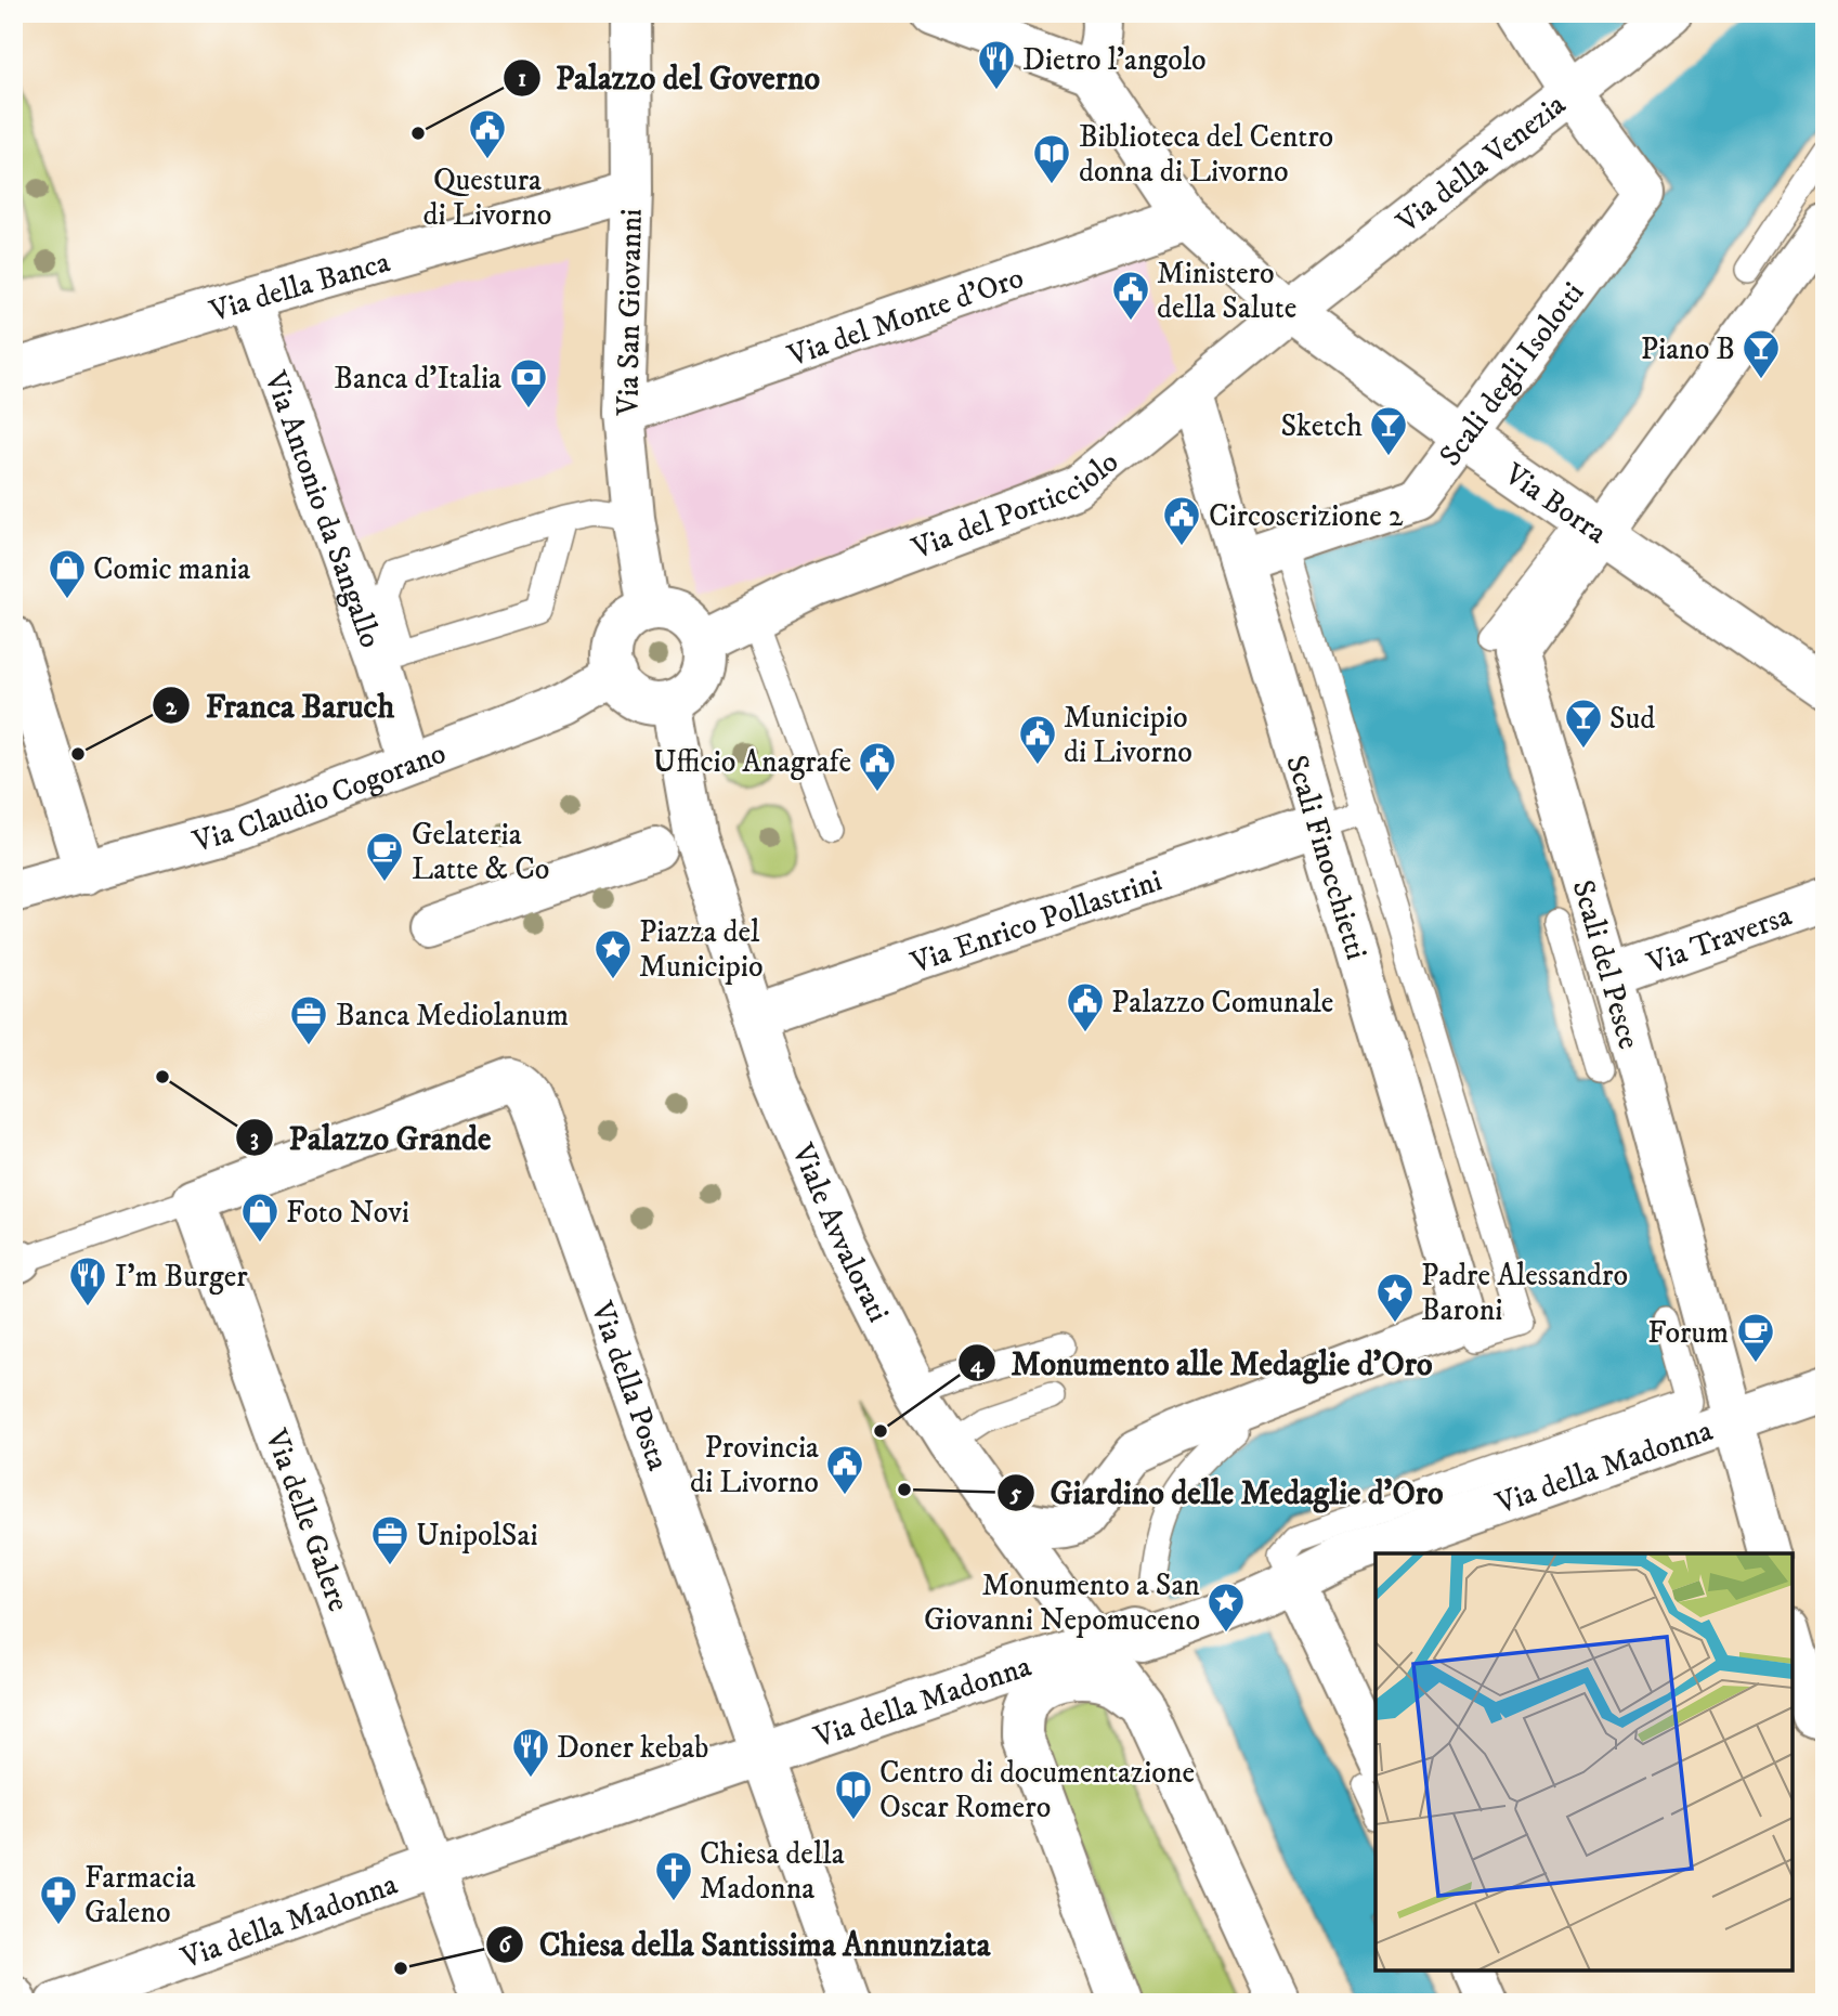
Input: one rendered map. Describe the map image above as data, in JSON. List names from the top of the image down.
{
  "streets": {
    "street": [
      "Via della Venezia",
      "Via della Banca",
      "Via San Giovanni",
      "Via del Monte d'Oro",
      "Scali degli Isolotti",
      "Via del Porticciolo",
      "Via Borra",
      "Via Antonio da Sangallo",
      "Via Claudio Cogorano",
      "Scali Finocchietti",
      "Via Enrico Pollastrini",
      "Via Traversa",
      "Scali del Pesce",
      "Viale Avvalorati",
      "Via della Posta",
      "Via della Madonna",
      "Via delle Galere"
    ]
  },
  "crossings": [
    ["Via della Venezia", "Scali degli Isolotti"],
    ["Via della Venezia", "Via del Porticciolo"],
    ["Via della Venezia", "Via Borra"],
    ["Via della Banca", "Via San Giovanni"],
    ["Via della Banca", "Via Antonio da Sangallo"],
    ["Via San Giovanni", "Via del Monte d'Oro"],
    ["Via San Giovanni", "Via del Porticciolo"],
    ["Via San Giovanni", "Via Claudio Cogorano"],
    ["Via San Giovanni", "Viale Avvalorati"],
    ["Via del Monte d'Oro", "Via Borra"],
    ["Scali degli Isolotti", "Via Borra"],
    ["Scali degli Isolotti", "Scali Finocchietti"],
    ["Via del Porticciolo", "Via Borra"],
    ["Via del Porticciolo", "Via Claudio Cogorano"],
    ["Via del Porticciolo", "Scali Finocchietti"],
    ["Via del Porticciolo", "Viale Avvalorati"],
    ["Via Borra", "Scali del Pesce"],
    ["Via Antonio da Sangallo", "Via Claudio Cogorano"],
    ["Via Claudio Cogorano", "Viale Avvalorati"],
    ["Scali Finocchietti", "Via Enrico Pollastrini"],
    ["Via Enrico Pollastrini", "Viale Avvalorati"],
    ["Via Traversa", "Scali del Pesce"],
    ["Scali del Pesce", "Via della Madonna"],
    ["Viale Avvalorati", "Via della Madonna"],
    ["Via della Posta", "Via della Madonna"],
    ["Via della Posta", "Via delle Galere"],
    ["Via della Madonna", "Via delle Galere"]
  ],
  "places": {
    "restaurant": ["Dietro l'angolo", "I'm Burger", "Doner kebab"],
    "other": [
      "Palazzo del Governo",
      "Franca Baruch",
      "Palazzo Grande",
      "Monumento alle Medaglie d’Oro",
      "Giardino delle Medaglie d’Oro",
      "Chiesa della Santissima Annunziata"
    ],
    "public building": [
      "Questura di Livorno",
      "Ministero della Salute",
      "Circoscrizione 2",
      "Municipio di Livorno",
      "Ufficio Anagrafe",
      "Palazzo Comunale",
      "Provincia di Livorno"
    ],
    "library": ["Biblioteca del Centro donna di Livorno", "Centro di documentazione Oscar Romero"],
    "bar": ["Piano B", "Sketch", "Sud"],
    "bank": ["Banca d'Italia"],
    "shop": ["Comic mania", "Foto Novi"],
    "cafe": ["Gelateria Latte & Co", "Forum"],
    "place": ["Piazza del Municipio", "Padre Alessandro Baroni", "Monumento a San Giovanni Nepomuceno"],
    "office": ["Banca Mediolanum", "UnipolSai"],
    "church": ["Chiesa della Madonna"],
    "pharmacy": ["Farmacia Galeno"]
  }
}
